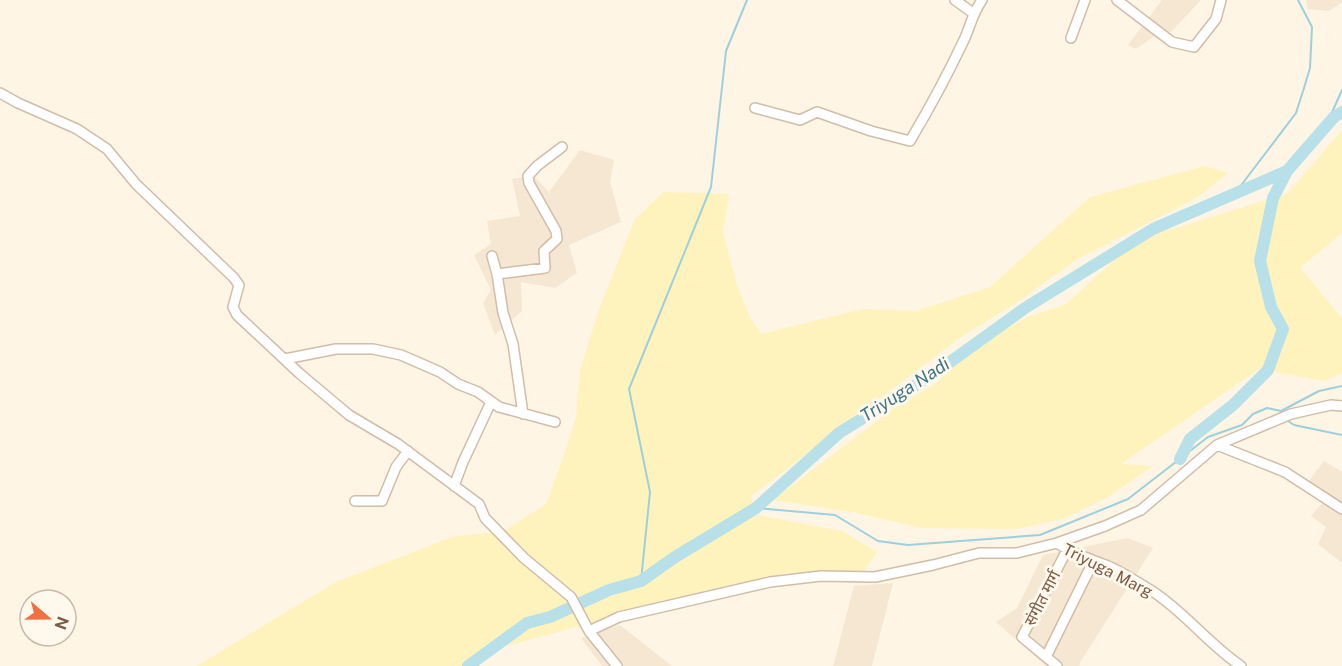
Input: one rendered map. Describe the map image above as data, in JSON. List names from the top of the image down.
{
  "streets": {
    "street": ["Triyuga Marg", "संगीत मार्ग"]
  },
  "crossings": [
    ["Triyuga Marg", "संगीत मार्ग"]
  ],
  "water": ["Triyuga Nadi"],
  "north": "right"
}
